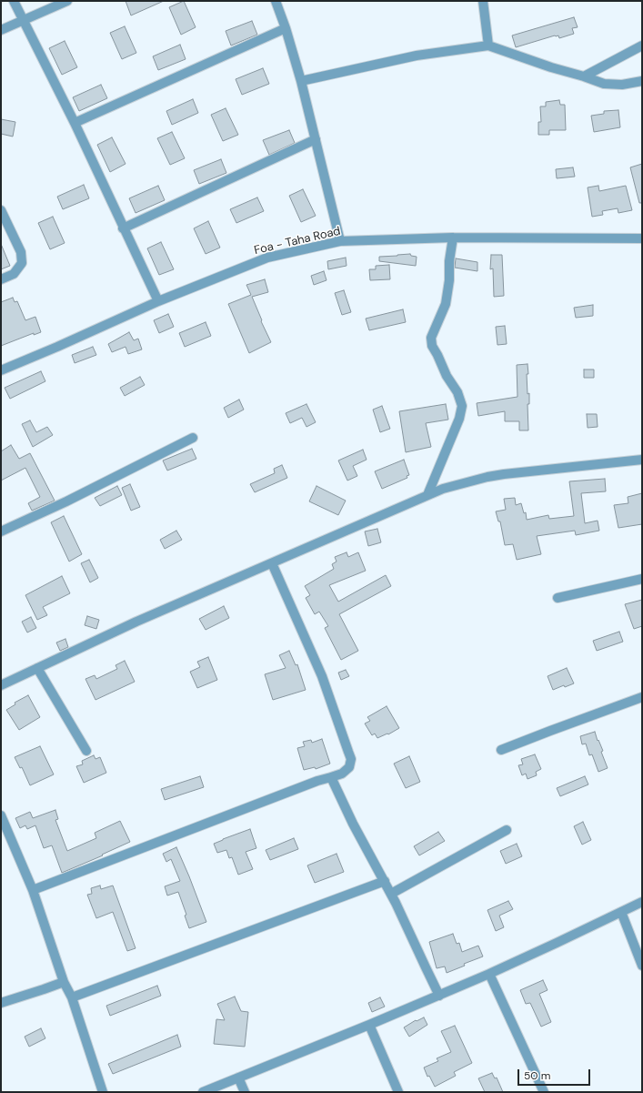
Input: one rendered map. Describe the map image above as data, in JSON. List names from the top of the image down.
{
  "streets": {
    "street": ["Foa - Taha Road"]
  },
  "scale_bar": "50 m"
}
